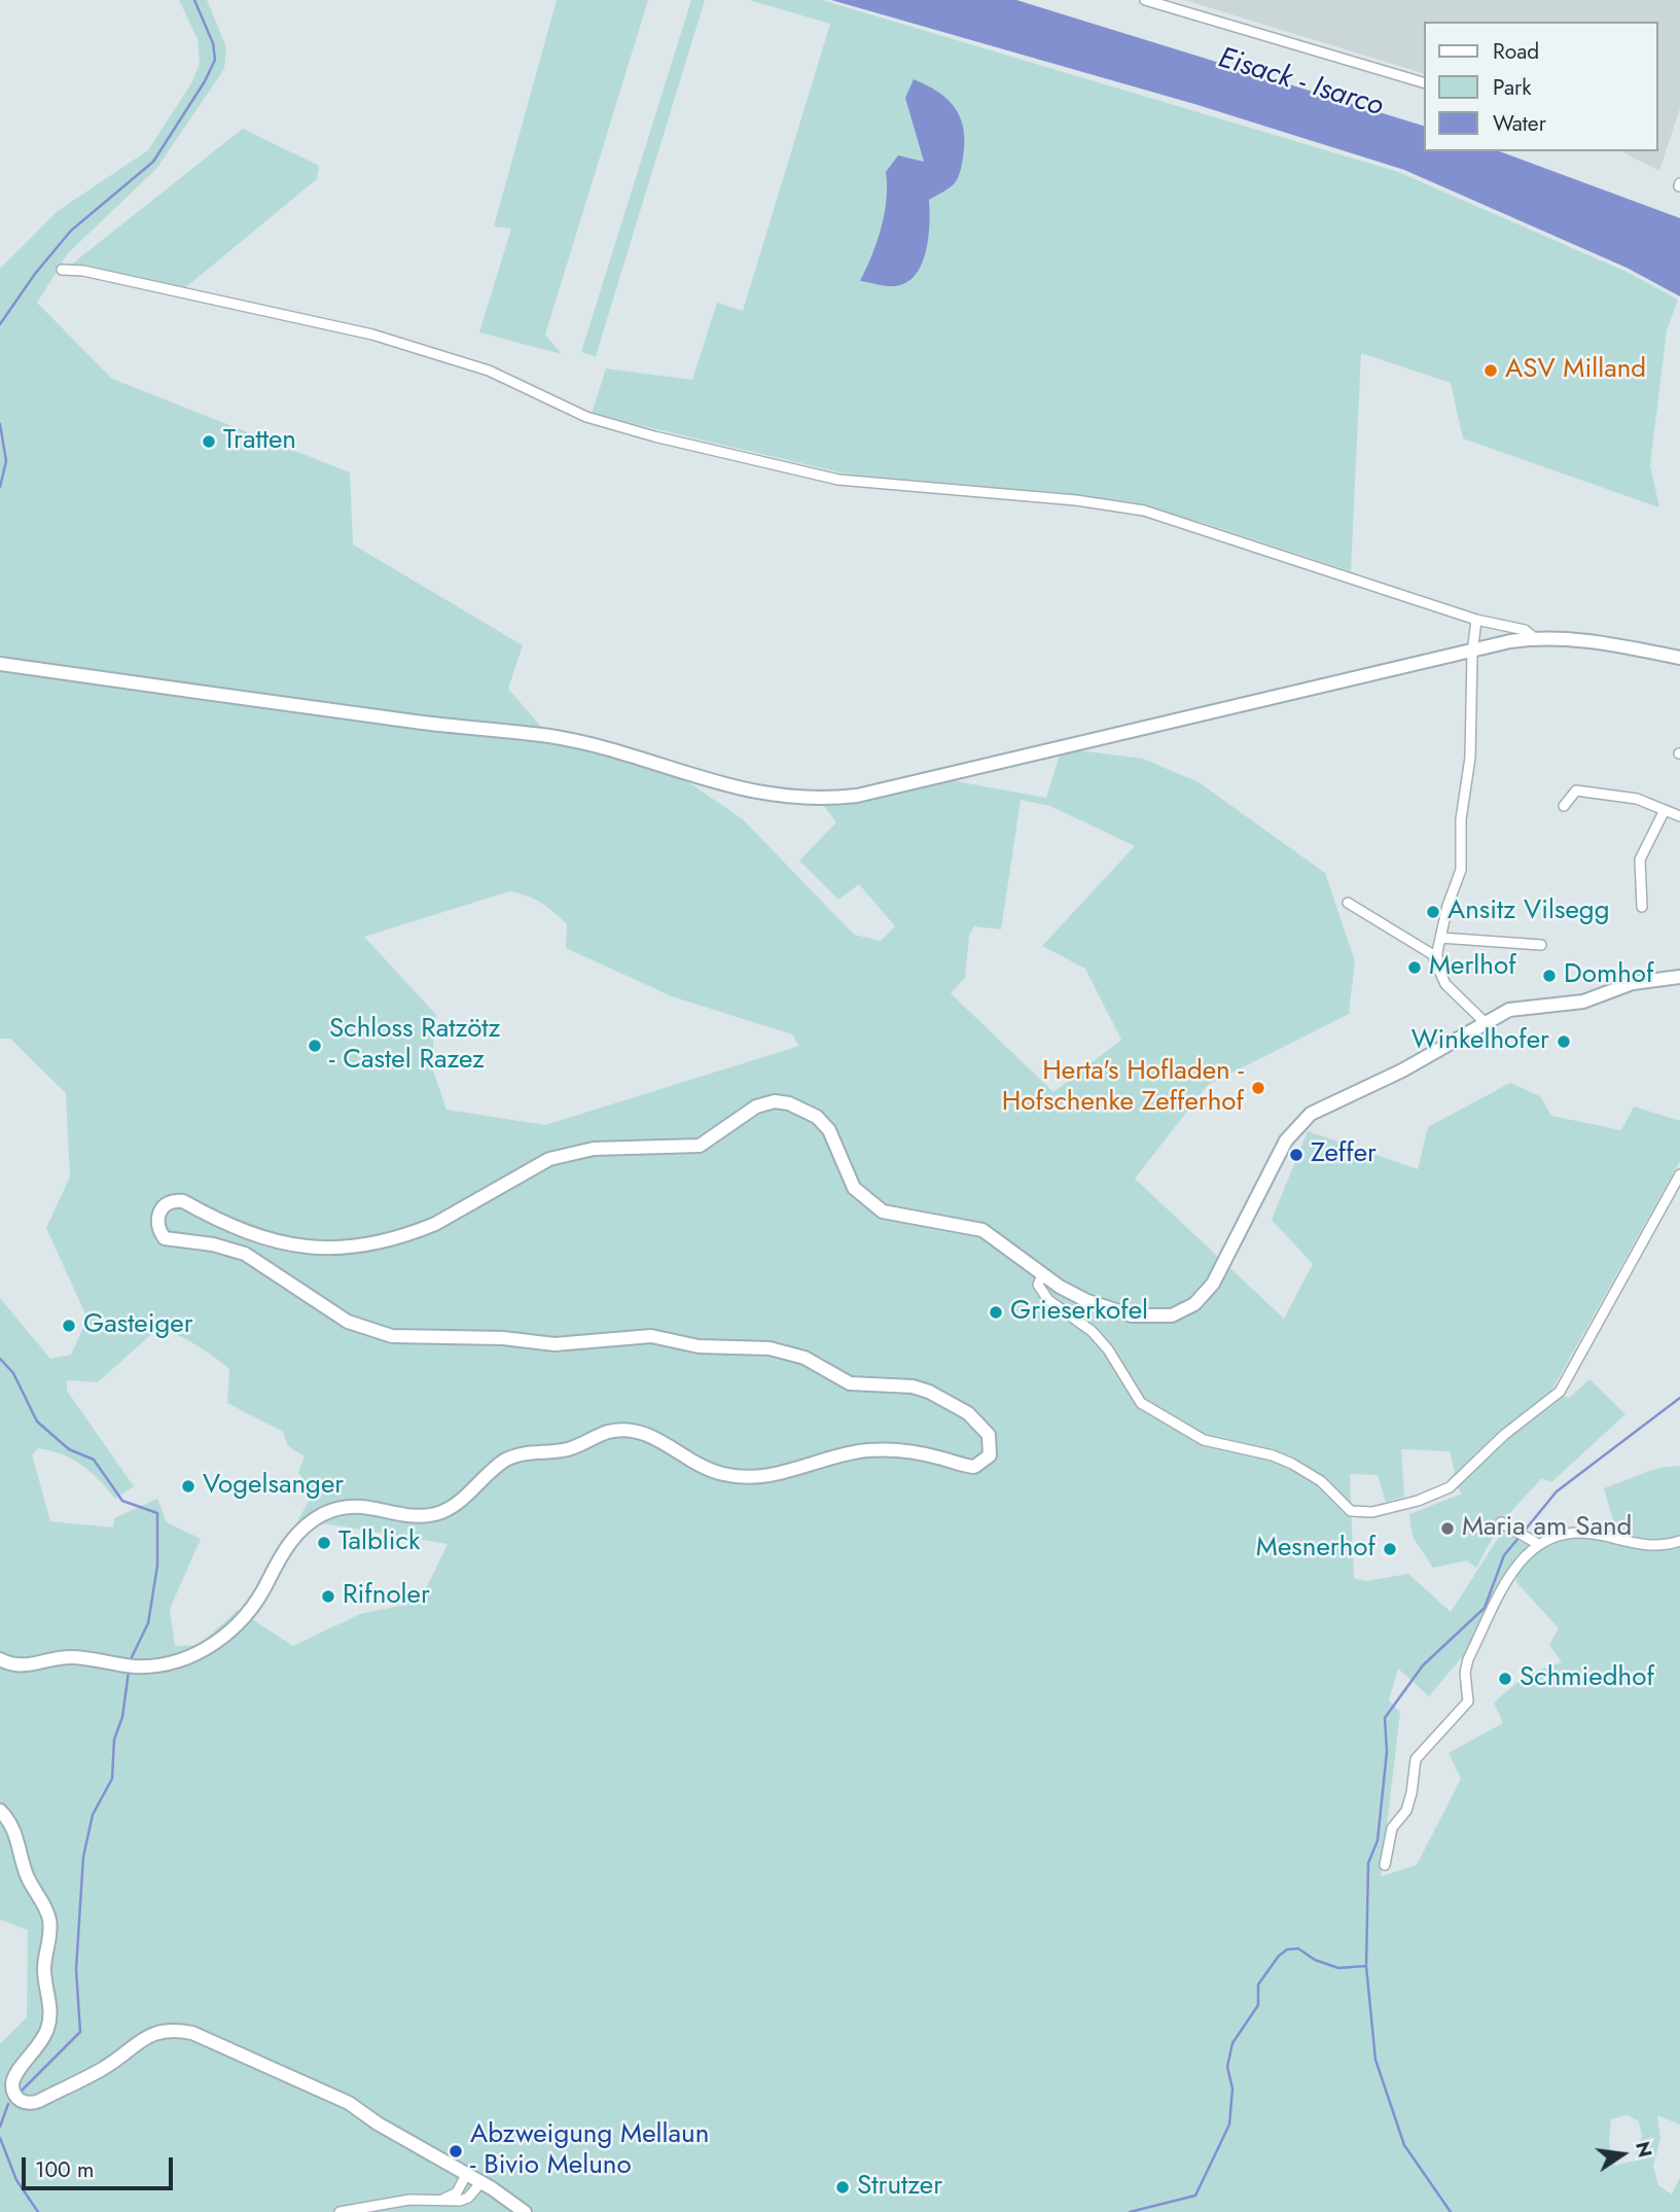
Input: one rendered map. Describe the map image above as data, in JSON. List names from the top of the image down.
{
  "water": ["Eisack - Isarco"],
  "places": [
    "ASV Milland",
    "Tratten",
    "Ansitz Vilsegg",
    "Merlhof",
    "Domhof",
    "Winkelhofer",
    "Schloss Ratzötz - Castel Razez",
    "Herta's Hofladen - Hofschenke Zefferhof",
    "Zeffer",
    "Grieserkofel",
    "Gasteiger",
    "Vogelsanger",
    "Maria am Sand",
    "Talblick",
    "Mesnerhof",
    "Rifnoler",
    "Schmiedhof",
    "Abzweigung Mellaun - Bivio Meluno",
    "Strutzer"
  ],
  "legend": ["Road", "Park", "Water"],
  "scale_bar": "100 m",
  "north": "right"
}
